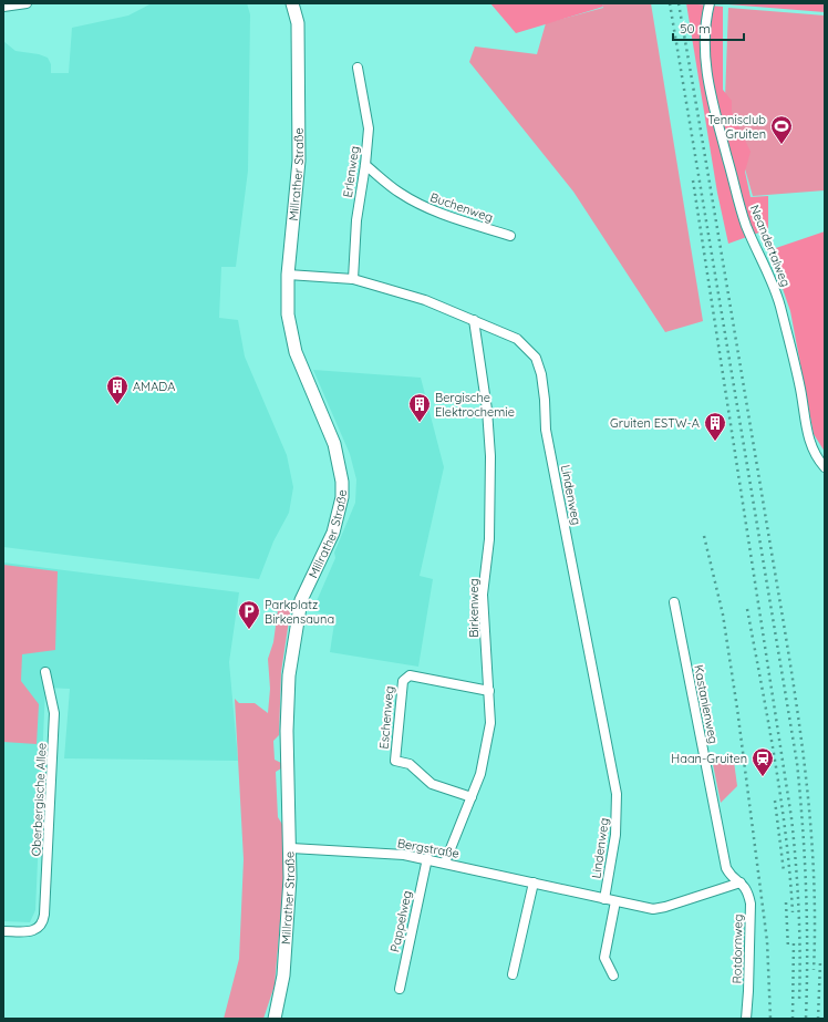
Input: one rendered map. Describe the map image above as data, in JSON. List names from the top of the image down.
{
  "streets": {
    "main road": ["Millrather Straße"],
    "street": [
      "Erlenweg",
      "Buchenweg",
      "Neandertalweg",
      "Lindenweg",
      "Birkenweg",
      "Kastanienweg",
      "Eschenweg",
      "Oberbergische Allee",
      "Bergstraße",
      "Pappelweg",
      "Rotdornweg"
    ]
  },
  "crossings": [
    ["Erlenweg", "Buchenweg"],
    ["Erlenweg", "Lindenweg"],
    ["Millrather Straße", "Lindenweg"],
    ["Millrather Straße", "Bergstraße"],
    ["Lindenweg", "Birkenweg"],
    ["Lindenweg", "Bergstraße"],
    ["Birkenweg", "Eschenweg"],
    ["Birkenweg", "Bergstraße"],
    ["Kastanienweg", "Bergstraße"],
    ["Kastanienweg", "Rotdornweg"],
    ["Bergstraße", "Pappelweg"],
    ["Bergstraße", "Rotdornweg"]
  ],
  "places": {
    "sports": ["Tennisclub Gruiten"],
    "building": ["AMADA", "Bergische Elektrochemie", "Gruiten ESTW-A"],
    "parking": ["Parkplatz Birkensauna"],
    "station": ["Haan-Gruiten"]
  },
  "scale_bar": "50 m"
}
